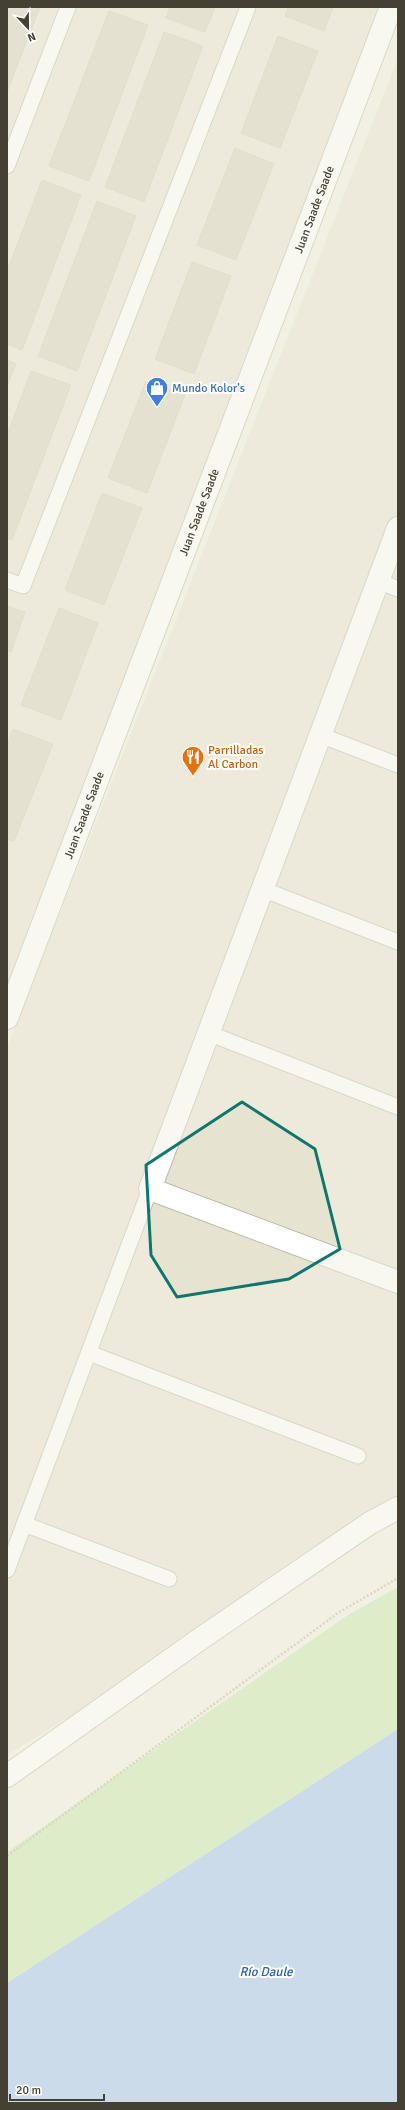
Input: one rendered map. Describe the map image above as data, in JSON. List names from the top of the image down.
{
  "streets": {
    "street": ["Juan Saade Saade"]
  },
  "water": ["Río Daule"],
  "places": {
    "shop": ["Mundo Kolor's"],
    "restaurant": ["Parrilladas Al Carbon"]
  },
  "scale_bar": "20 m",
  "north": "bottom"
}
